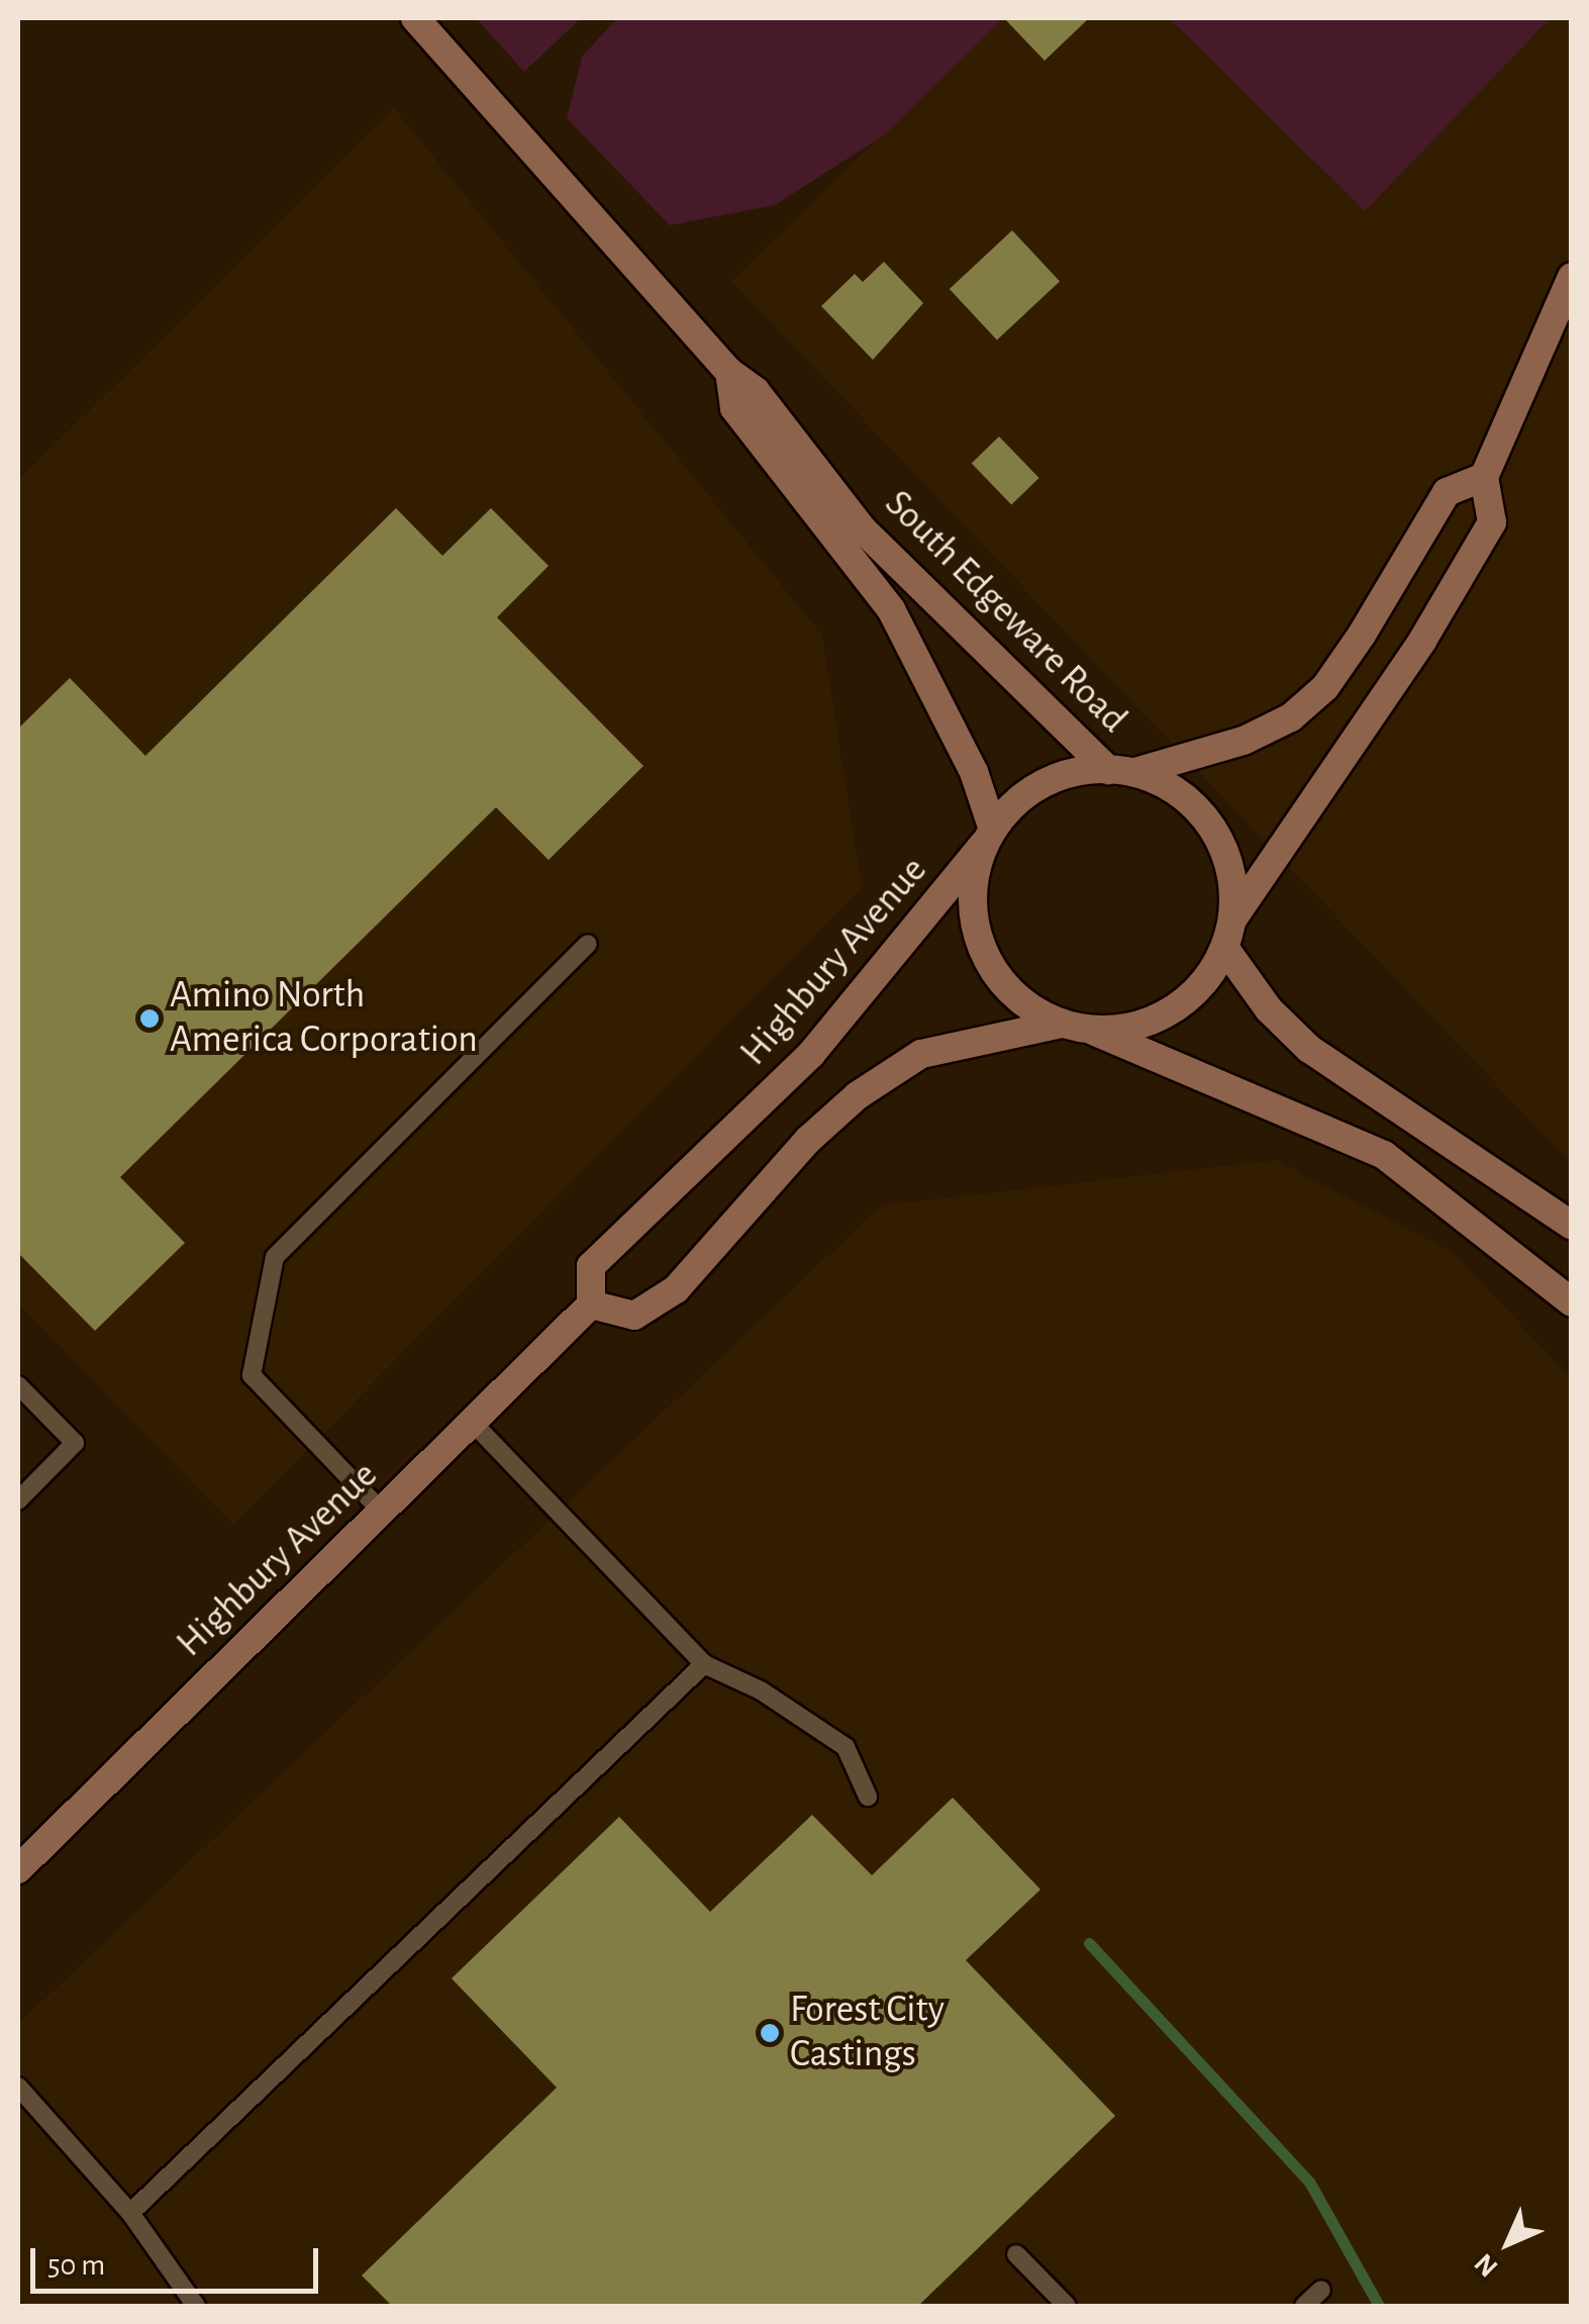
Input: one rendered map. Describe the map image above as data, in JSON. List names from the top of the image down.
{
  "streets": {
    "main road": ["South Edgeware Road", "Highbury Avenue"]
  },
  "crossings": [
    ["South Edgeware Road", "Highbury Avenue"]
  ],
  "places": ["Amino North America Corporation", "Forest City Castings"],
  "scale_bar": "50 m",
  "north": "bottom left"
}
